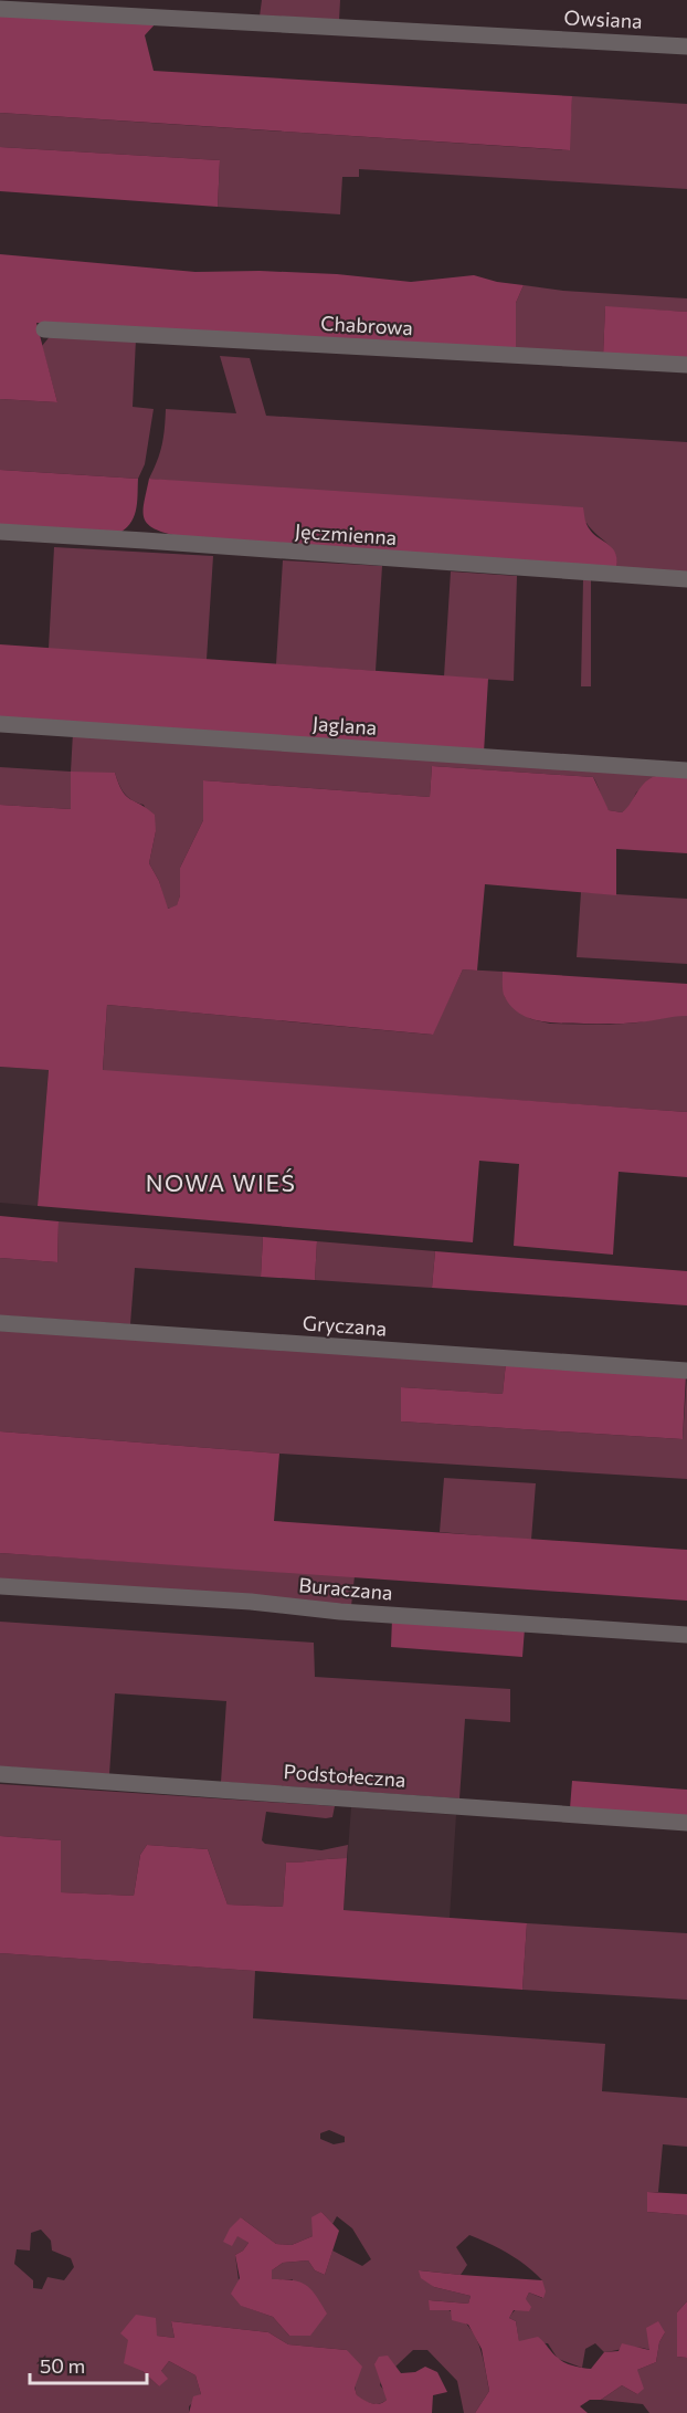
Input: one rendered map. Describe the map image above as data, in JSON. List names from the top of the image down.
{
  "streets": {
    "street": [
      "Owsiana",
      "Chabrowa",
      "Jęczmienna",
      "Jaglana",
      "Gryczana",
      "Buraczana",
      "Podstołeczna"
    ]
  },
  "districts": ["NOWA WIEŚ"],
  "scale_bar": "50 m"
}
